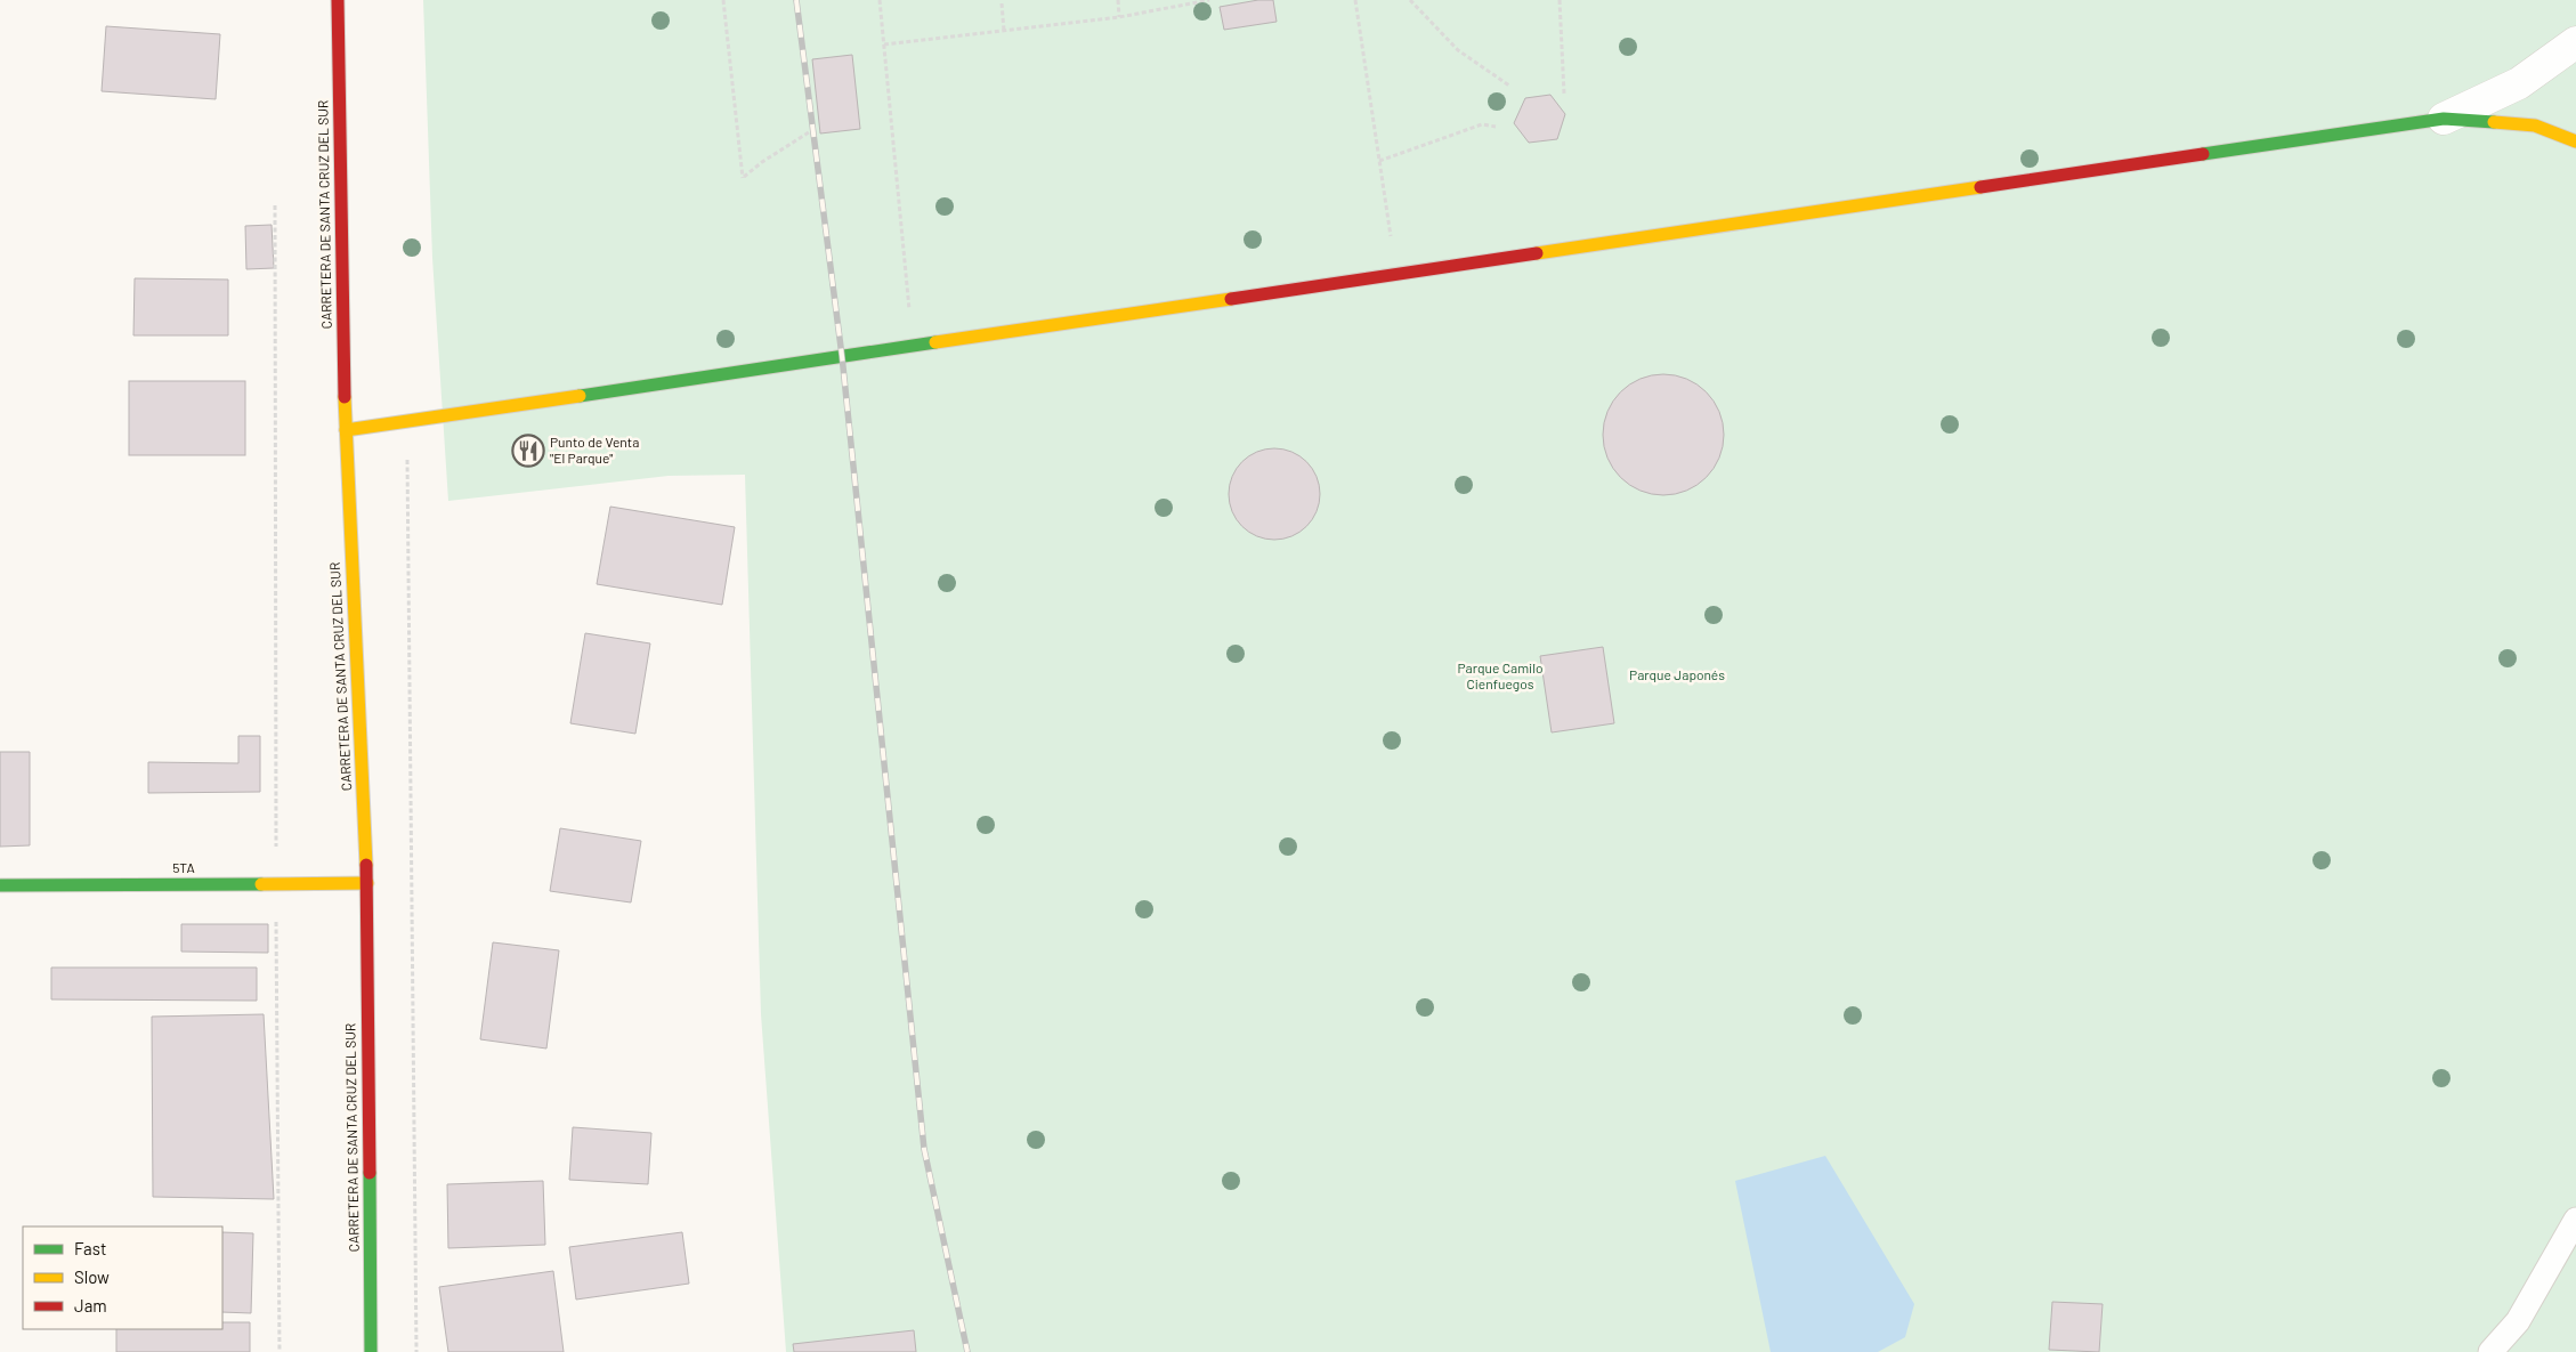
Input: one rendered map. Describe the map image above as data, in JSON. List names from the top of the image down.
{
  "streets": {
    "street": ["CARRETERA DE SANTA CRUZ DEL SUR", "5TA"]
  },
  "crossings": [
    ["CARRETERA DE SANTA CRUZ DEL SUR", "5TA"]
  ],
  "parks": ["Parque Camilo Cienfuegos", "Parque Japonés"],
  "places": {
    "restaurant": ["Punto de Venta \"El Parque\""]
  },
  "legend": ["Fast", "Slow", "Jam"]
}
